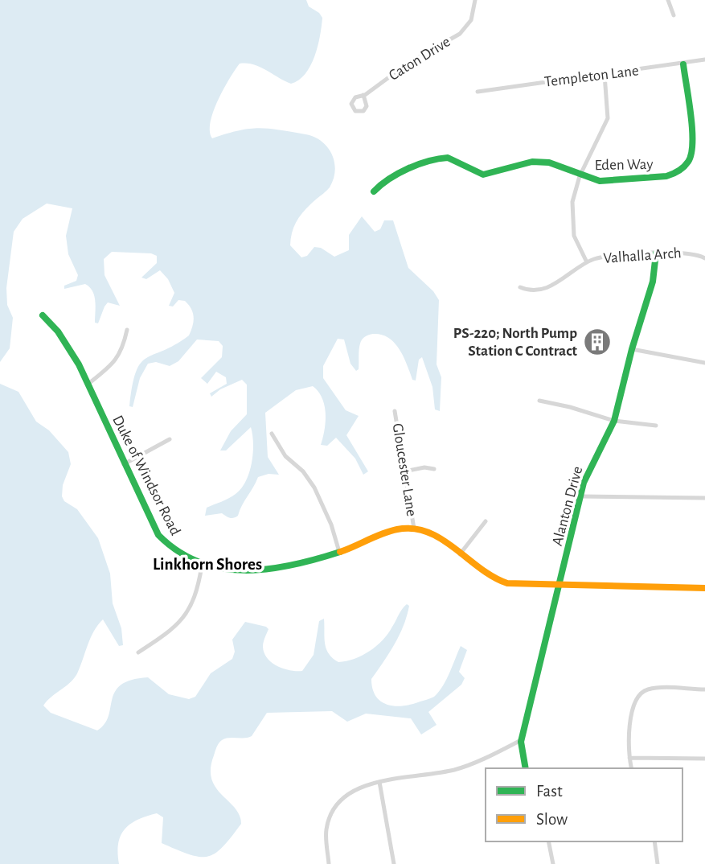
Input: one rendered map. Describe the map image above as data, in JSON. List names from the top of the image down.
{
  "streets": {
    "street": [
      "Caton Drive",
      "Templeton Lane",
      "Eden Way",
      "Valhalla Arch",
      "Gloucester Lane",
      "Duke of Windsor Road",
      "Alanton Drive"
    ]
  },
  "crossings": [
    ["Templeton Lane", "Eden Way"],
    ["Valhalla Arch", "Alanton Drive"],
    ["Gloucester Lane", "Duke of Windsor Road"]
  ],
  "districts": ["Linkhorn Shores"],
  "places": {
    "building": ["PS-220; North Pump Station C Contract"]
  },
  "legend": ["Fast", "Slow"]
}
